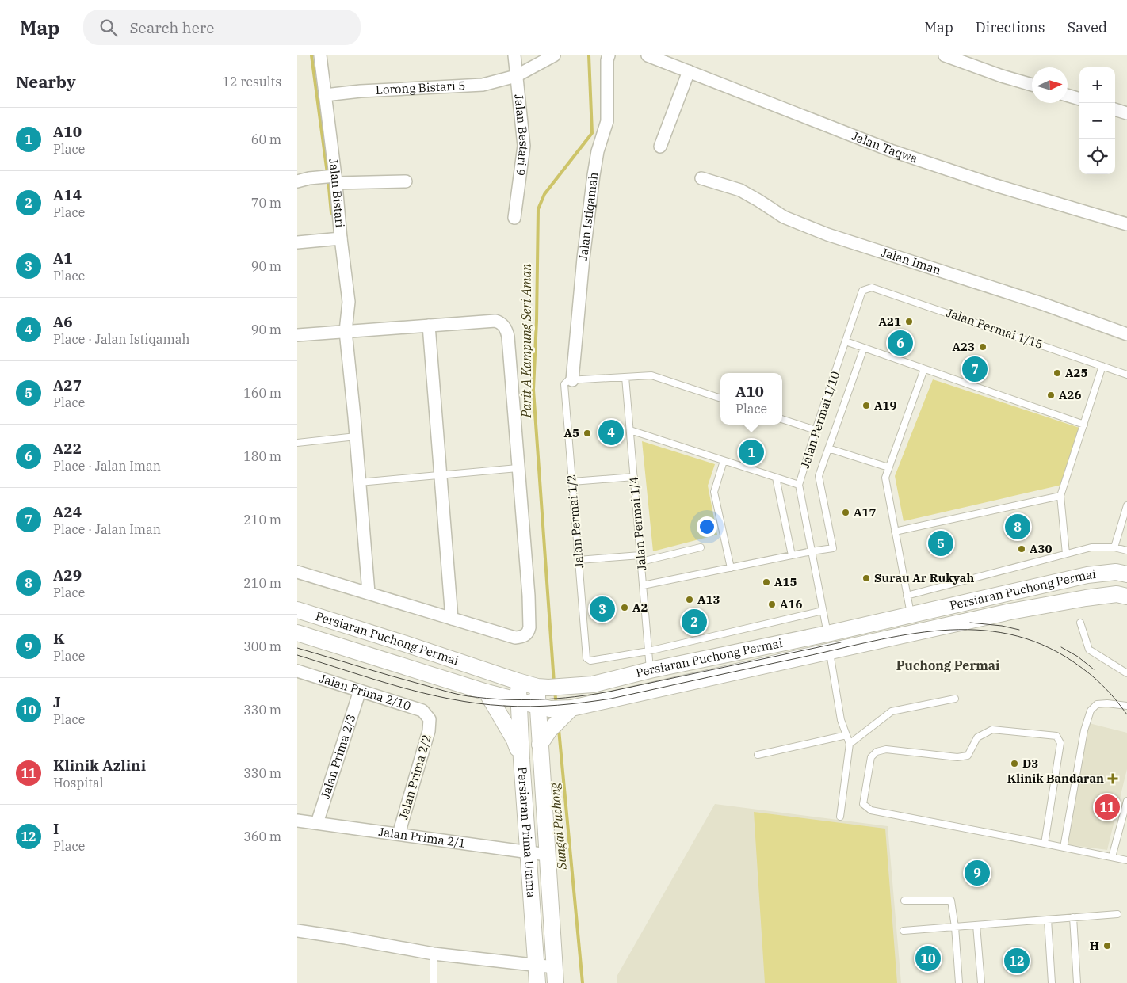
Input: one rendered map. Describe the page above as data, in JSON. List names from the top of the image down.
{
  "streets": {
    "main road": ["Persiaran Puchong Permai", "Persiaran Prima Utama"],
    "street": [
      "Lorong Bistari 5",
      "Jalan Bestari 9",
      "Jalan Taqwa",
      "Jalan Bistari",
      "Jalan Istiqamah",
      "Jalan Iman",
      "Jalan Prima 2/10",
      "Jalan Prima 2/3",
      "Jalan Prima 2/2",
      "Jalan Prima 2/1"
    ],
    "lane": [
      "Jalan Permai 1/15",
      "Jalan Permai 1/10",
      "Jalan Permai 1/2",
      "Jalan Permai 1/4"
    ]
  },
  "crossings": [
    ["Lorong Bistari 5", "Jalan Bestari 9"],
    ["Lorong Bistari 5", "Jalan Bistari"],
    ["Jalan Istiqamah", "Jalan Permai 1/2"],
    ["Jalan Permai 1/15", "Jalan Permai 1/10"],
    ["Jalan Permai 1/10", "Persiaran Puchong Permai"],
    ["Jalan Permai 1/2", "Jalan Permai 1/4"],
    ["Jalan Permai 1/4", "Persiaran Puchong Permai"],
    ["Persiaran Puchong Permai", "Persiaran Prima Utama"],
    ["Jalan Prima 2/10", "Jalan Prima 2/3"],
    ["Jalan Prima 2/10", "Jalan Prima 2/2"],
    ["Jalan Prima 2/3", "Jalan Prima 2/1"],
    ["Jalan Prima 2/2", "Jalan Prima 2/1"],
    ["Persiaran Prima Utama", "Jalan Prima 2/1"]
  ],
  "districts": ["Puchong Permai"],
  "water": ["Parit A Kampung Seri Aman", "Sungai Puchong"],
  "places": {
    "other": [
      "A21",
      "A23",
      "A25",
      "A26",
      "A19",
      "A5",
      "A17",
      "A30",
      "Surau Ar Rukyah",
      "A15",
      "A13",
      "A16",
      "A2",
      "D3",
      "H"
    ],
    "health": ["Klinik Bandaran"]
  },
  "north": "right",
  "page": {
    "header": "Map",
    "search": "Search here",
    "nav": ["Map", "Directions", "Saved"],
    "heading": ["Nearby", "12 results"],
    "map_buttons": ["+", "−"],
    "list": [
      {
        "mark": "1",
        "name": "A10",
        "note": "Place",
        "value": "60 m"
      },
      {
        "mark": "2",
        "name": "A14",
        "note": "Place",
        "value": "70 m"
      },
      {
        "mark": "3",
        "name": "A1",
        "note": "Place",
        "value": "90 m"
      },
      {
        "mark": "4",
        "name": "A6",
        "note": "Place · Jalan Istiqamah",
        "value": "90 m"
      },
      {
        "mark": "5",
        "name": "A27",
        "note": "Place",
        "value": "160 m"
      },
      {
        "mark": "6",
        "name": "A22",
        "note": "Place · Jalan Iman",
        "value": "180 m"
      },
      {
        "mark": "7",
        "name": "A24",
        "note": "Place · Jalan Iman",
        "value": "210 m"
      },
      {
        "mark": "8",
        "name": "A29",
        "note": "Place",
        "value": "210 m"
      },
      {
        "mark": "9",
        "name": "K",
        "note": "Place",
        "value": "300 m"
      },
      {
        "mark": "10",
        "name": "J",
        "note": "Place",
        "value": "330 m"
      },
      {
        "mark": "11",
        "name": "Klinik Azlini",
        "note": "Hospital",
        "value": "330 m"
      },
      {
        "mark": "12",
        "name": "I",
        "note": "Place",
        "value": "360 m"
      }
    ],
    "pins": [
      "6",
      "7",
      "4",
      "1",
      "8",
      "5",
      "3",
      "2",
      "11",
      "9",
      "10",
      "12"
    ],
    "popup": ["A10", "Place"]
  }
}
